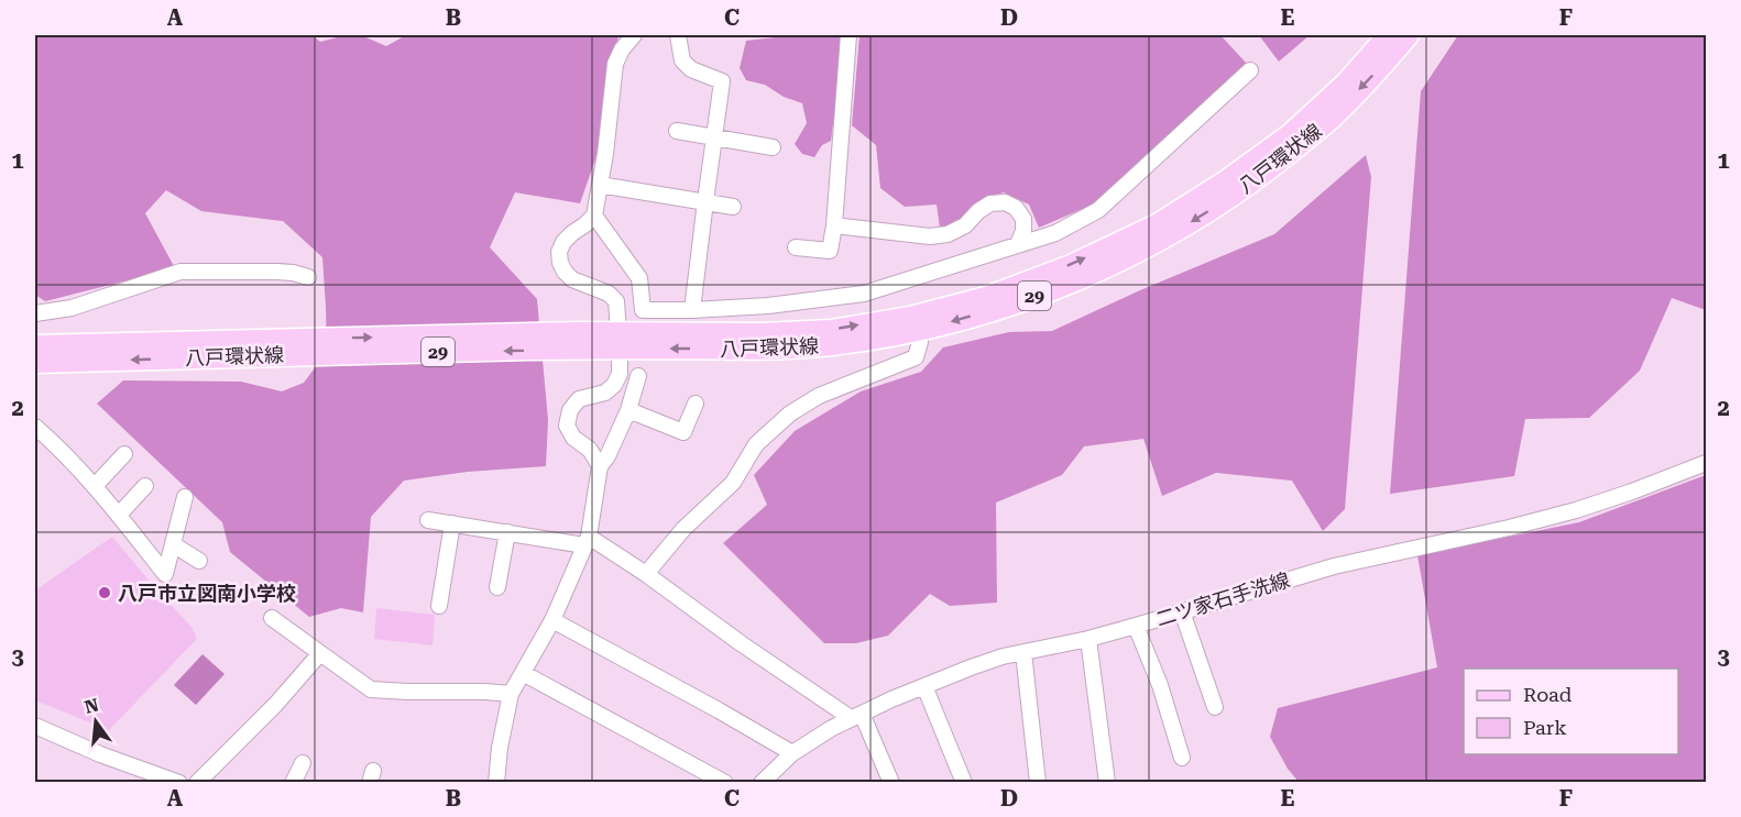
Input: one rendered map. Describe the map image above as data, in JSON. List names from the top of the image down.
{
  "streets": {
    "main road": ["八戸環状線", "29"],
    "street": ["二ツ家石手洗線"]
  },
  "places": ["八戸市立図南小学校"],
  "legend": ["Road", "Park"],
  "north": "top",
  "grid": {
    "columns": [
      "A",
      "B",
      "C",
      "D",
      "E",
      "F"
    ],
    "rows": ["1", "2", "3"]
  }
}
